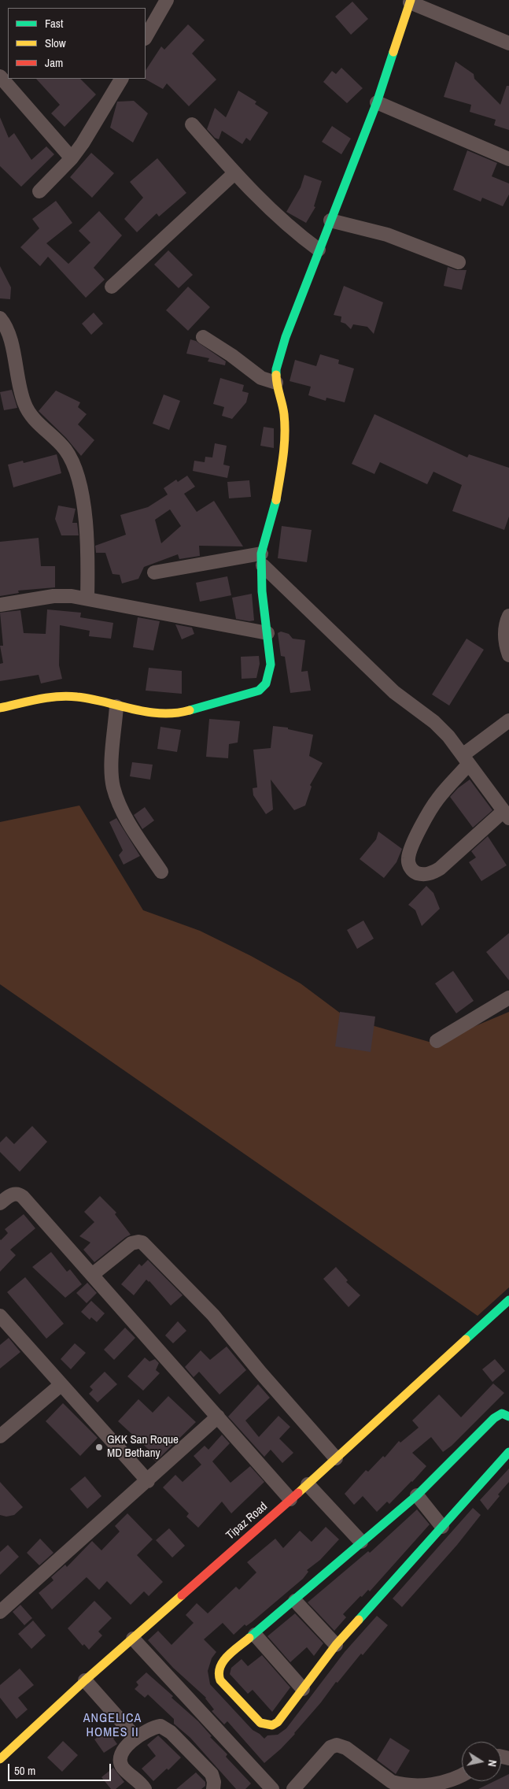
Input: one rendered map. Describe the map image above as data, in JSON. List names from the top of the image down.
{
  "streets": {
    "street": ["Tipaz Road"]
  },
  "districts": ["ANGELICA HOMES II"],
  "places": ["GKK San Roque MD Bethany"],
  "legend": ["Fast", "Slow", "Jam"],
  "scale_bar": "50 m",
  "north": "right"
}
